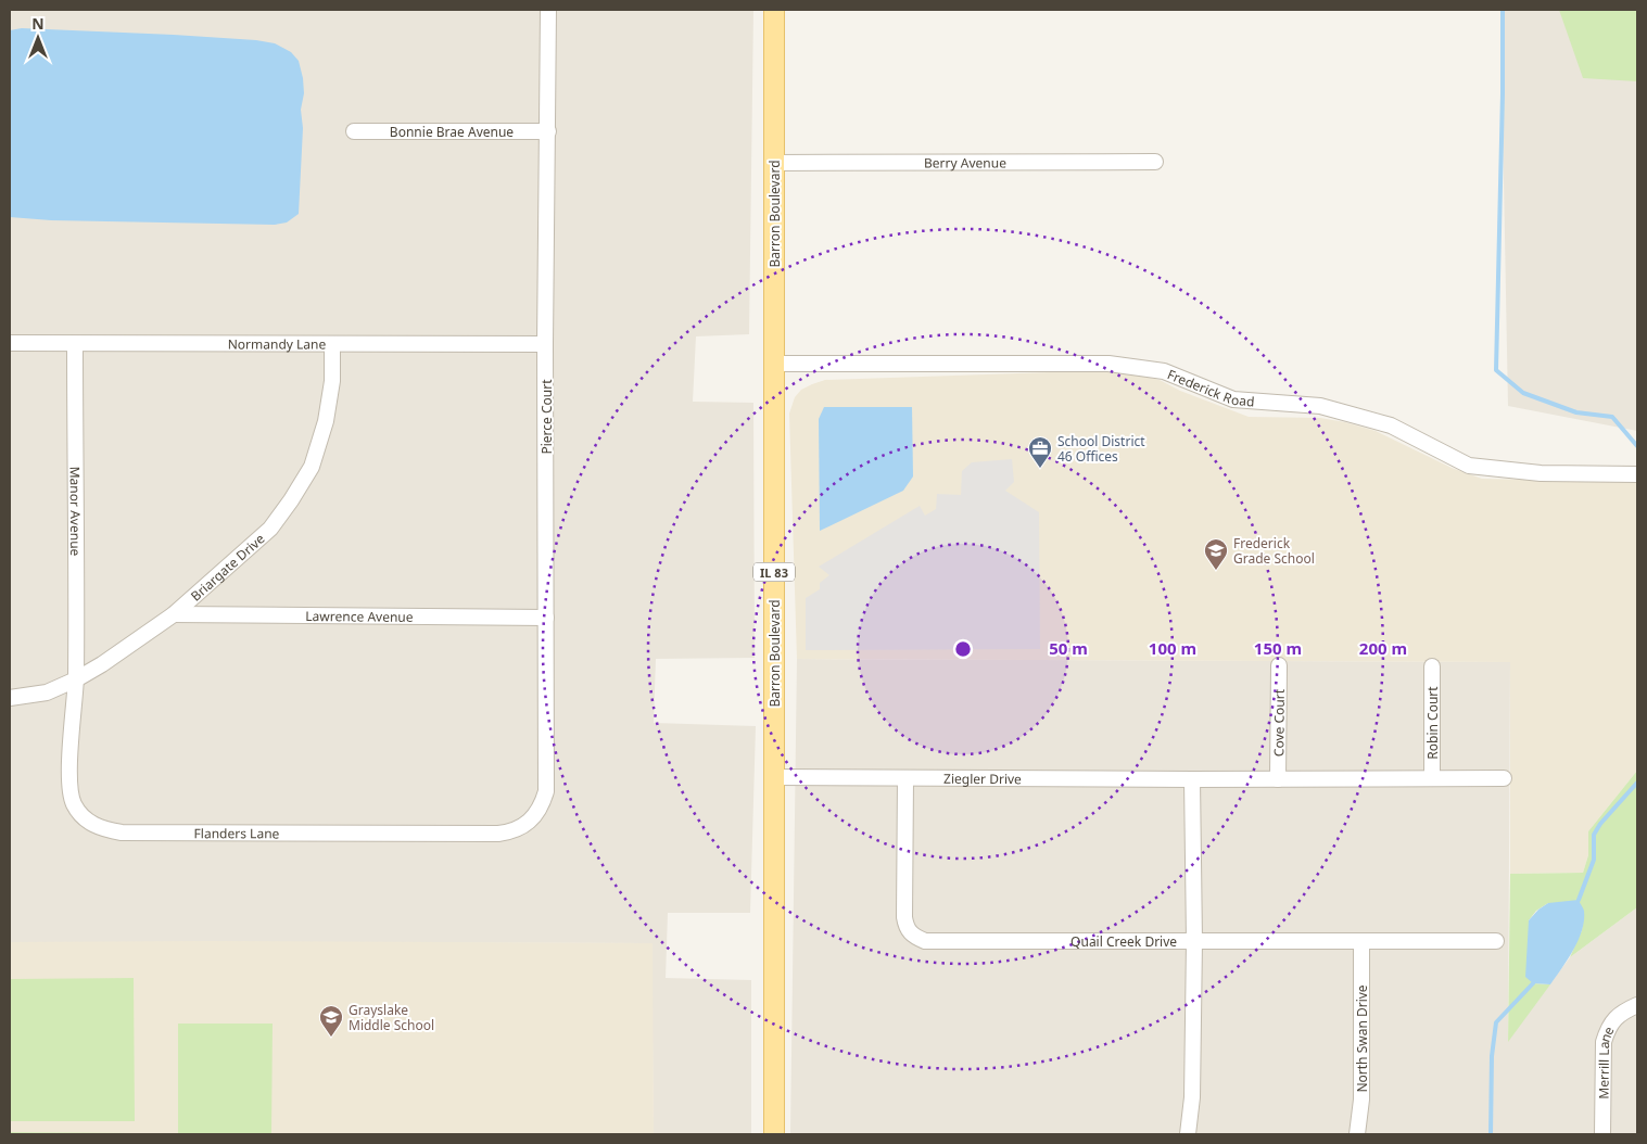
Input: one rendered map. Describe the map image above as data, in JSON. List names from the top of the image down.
{
  "streets": {
    "main road": ["Barron Boulevard", "IL 83"],
    "street": [
      "Bonnie Brae Avenue",
      "Berry Avenue",
      "Normandy Lane",
      "Frederick Road",
      "Pierce Court",
      "Manor Avenue",
      "Briargate Drive",
      "Lawrence Avenue",
      "Cove Court",
      "Robin Court",
      "Ziegler Drive",
      "Flanders Lane",
      "Quail Creek Drive",
      "North Swan Drive",
      "Merrill Lane"
    ]
  },
  "crossings": [
    ["Bonnie Brae Avenue", "Pierce Court"],
    ["Berry Avenue", "Barron Boulevard"],
    ["Barron Boulevard", "Frederick Road"],
    ["Barron Boulevard", "Ziegler Drive"],
    ["Normandy Lane", "Pierce Court"],
    ["Normandy Lane", "Manor Avenue"],
    ["Normandy Lane", "Briargate Drive"],
    ["Pierce Court", "Lawrence Avenue"],
    ["Pierce Court", "Flanders Lane"],
    ["Manor Avenue", "Briargate Drive"],
    ["Manor Avenue", "Flanders Lane"],
    ["Briargate Drive", "Lawrence Avenue"],
    ["Briargate Drive", "Flanders Lane"],
    ["Cove Court", "Ziegler Drive"],
    ["Robin Court", "Ziegler Drive"],
    ["Ziegler Drive", "Quail Creek Drive"],
    ["Quail Creek Drive", "North Swan Drive"]
  ],
  "places": {
    "office": ["School District 46 Offices"],
    "school or university": ["Frederick Grade School", "Grayslake Middle School"]
  },
  "north": "top",
  "rings": [
    "50 m",
    "100 m",
    "150 m",
    "200 m"
  ]
}
